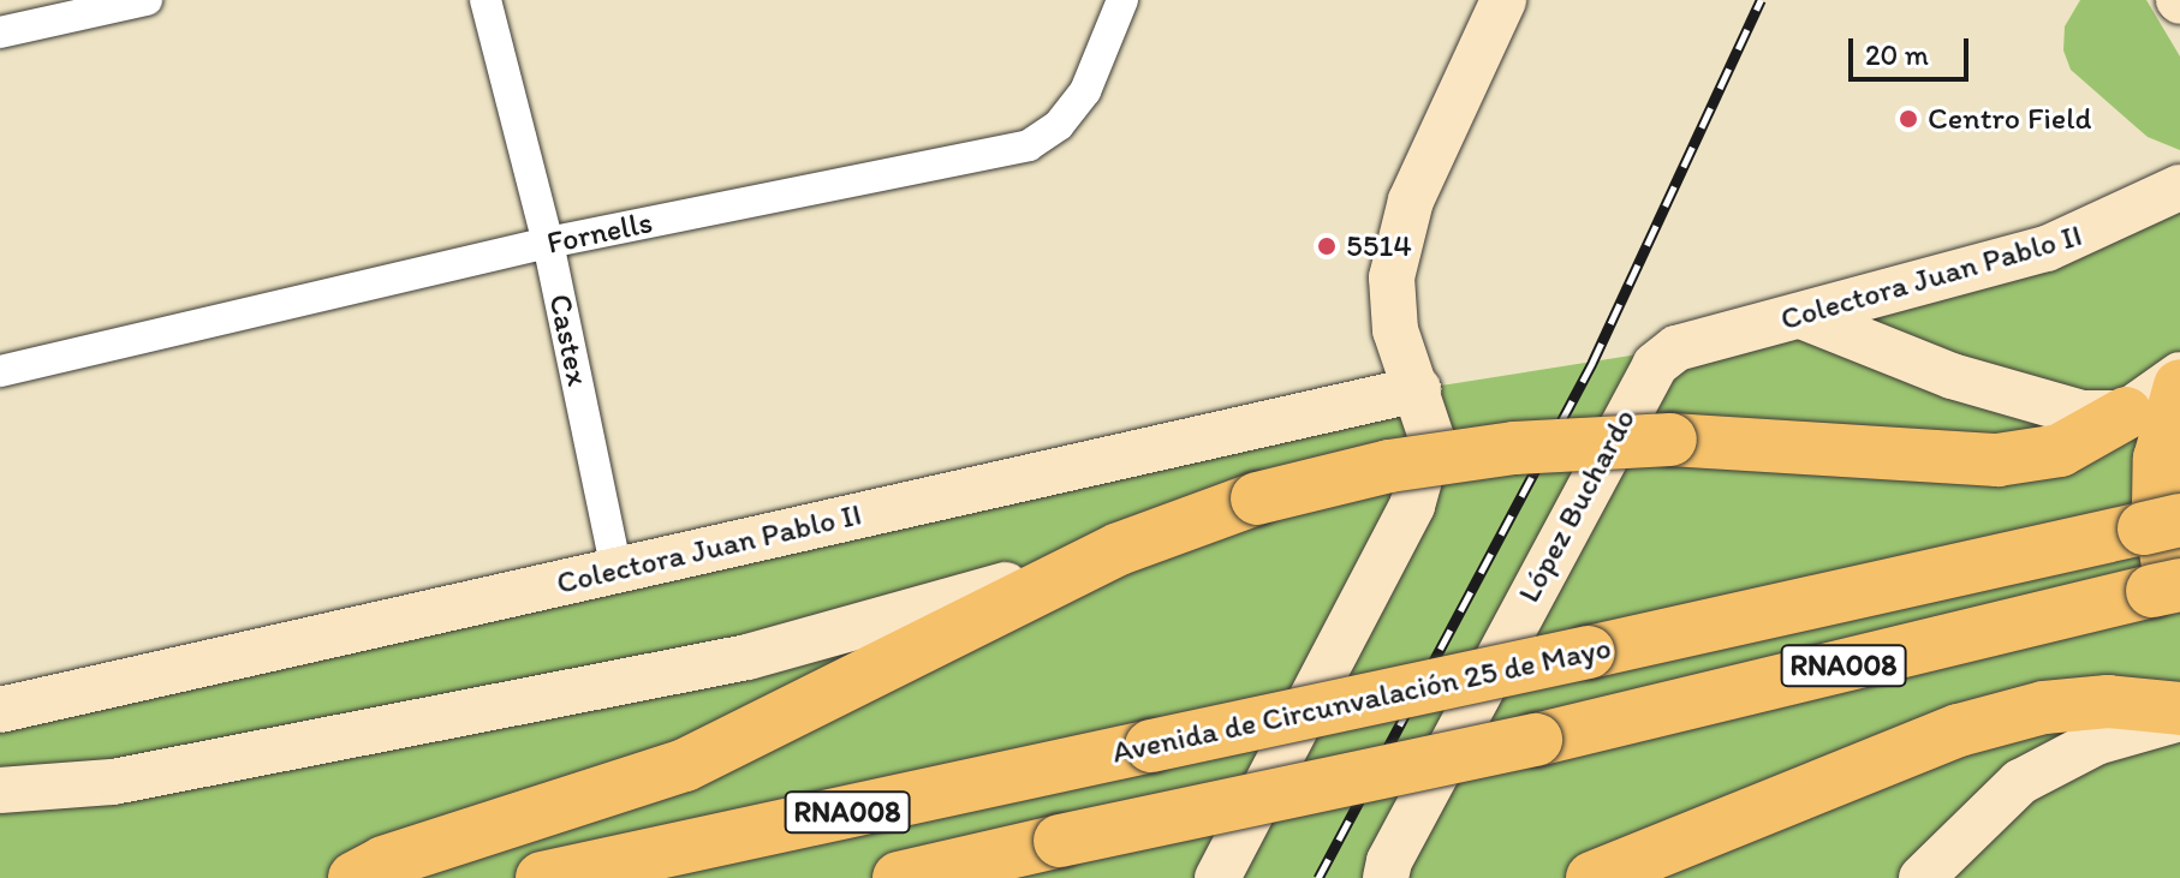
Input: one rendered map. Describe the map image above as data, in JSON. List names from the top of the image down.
{
  "streets": {
    "highway": ["RNA008", "Avenida de Circunvalación 25 de Mayo"],
    "main road": ["Colectora Juan Pablo II", "López Buchardo"],
    "street": ["Fornells", "Castex"]
  },
  "crossings": [
    ["Fornells", "Castex"],
    ["Colectora Juan Pablo II", "Castex"],
    ["Colectora Juan Pablo II", "López Buchardo"]
  ],
  "places": ["Centro Field", "5514"],
  "scale_bar": "20 m"
}
